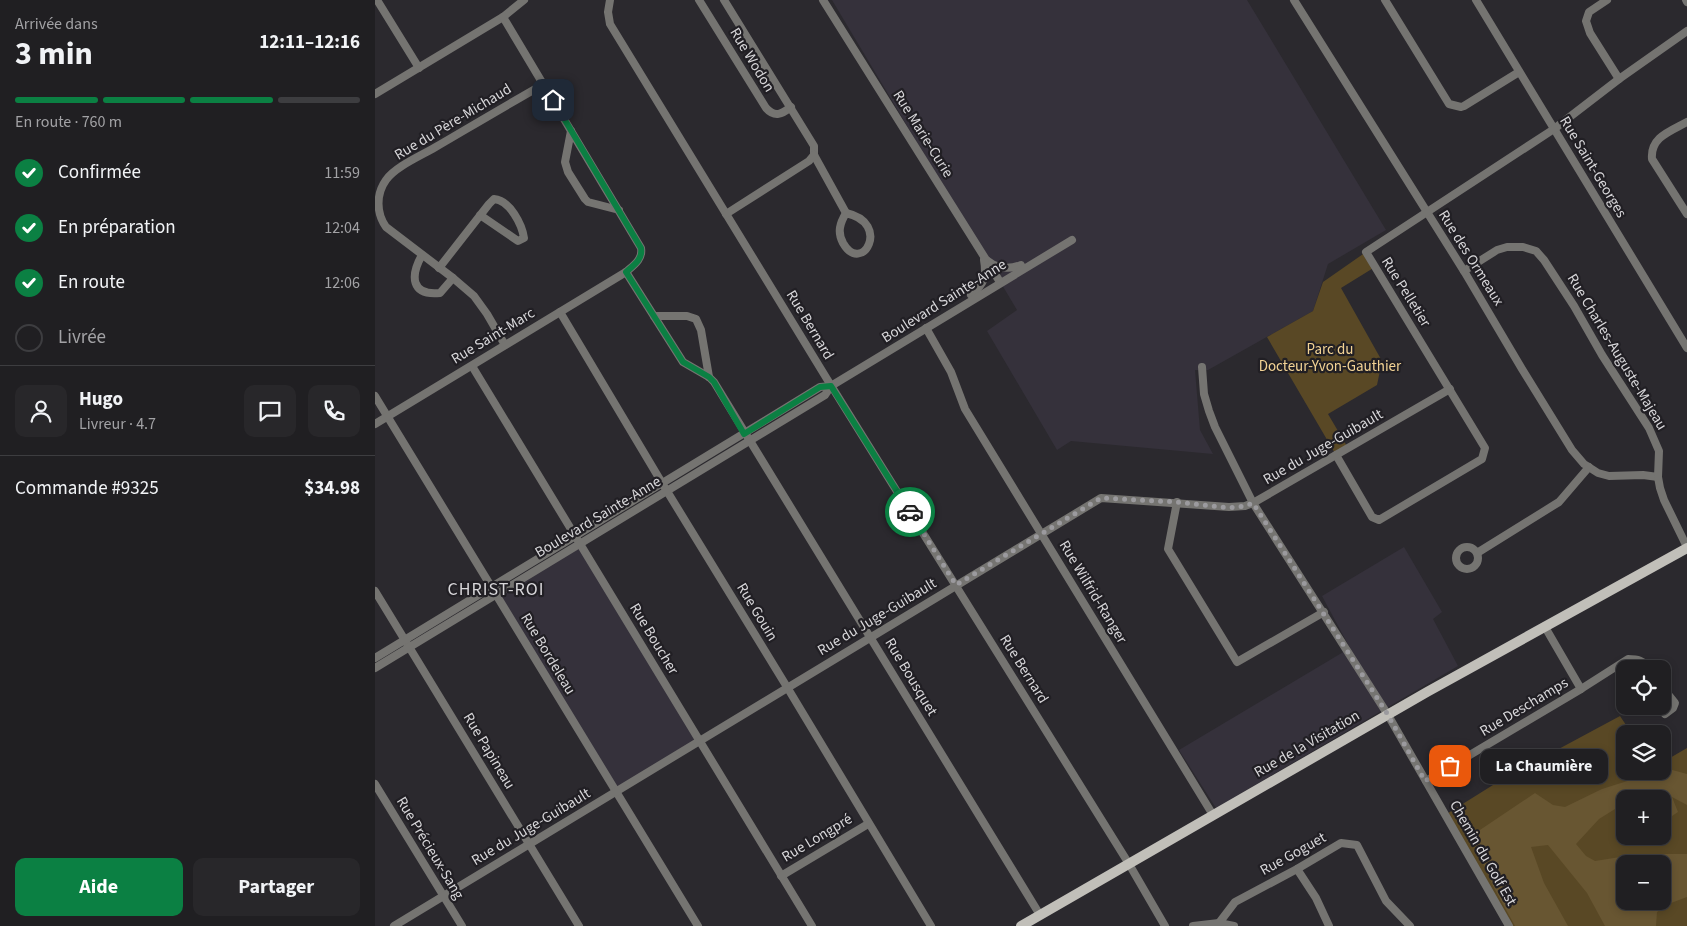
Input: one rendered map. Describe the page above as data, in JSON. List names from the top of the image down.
{
  "streets": {
    "main road": ["Rue de la Visitation"],
    "street": [
      "Rue Wodon",
      "Rue du Père-Michaud",
      "Rue Marie-Curie",
      "Rue Saint-Georges",
      "Rue des Ormeaux",
      "Rue Pelletier",
      "Boulevard Sainte-Anne",
      "Rue Bernard",
      "Rue Saint-Marc",
      "Rue Charles-Auguste-Majeau",
      "Rue du Juge-Guibault",
      "Rue Wilfrid-Ranger",
      "Rue Gouin",
      "Rue Boucher",
      "Rue Bordeleau",
      "Rue Bousquet",
      "Rue Deschamps",
      "Rue Papineau",
      "Rue Longpré",
      "Rue Précieux-Sang",
      "Chemin du Golf Est",
      "Rue Goguet"
    ]
  },
  "crossings": [
    ["Rue du Père-Michaud", "Rue Saint-Marc"],
    ["Rue Marie-Curie", "Boulevard Sainte-Anne"],
    ["Rue Saint-Georges", "Rue Pelletier"],
    ["Rue des Ormeaux", "Rue Pelletier"],
    ["Rue des Ormeaux", "Rue Charles-Auguste-Majeau"],
    ["Rue Pelletier", "Rue du Juge-Guibault"],
    ["Boulevard Sainte-Anne", "Rue Bernard"],
    ["Boulevard Sainte-Anne", "Rue Wilfrid-Ranger"],
    ["Boulevard Sainte-Anne", "Rue Gouin"],
    ["Boulevard Sainte-Anne", "Rue Boucher"],
    ["Boulevard Sainte-Anne", "Rue Bordeleau"],
    ["Boulevard Sainte-Anne", "Rue Bousquet"],
    ["Boulevard Sainte-Anne", "Rue Papineau"],
    ["Rue Bernard", "Rue du Juge-Guibault"],
    ["Rue Bernard", "Rue de la Visitation"],
    ["Rue Saint-Marc", "Rue Gouin"],
    ["Rue Saint-Marc", "Rue Boucher"],
    ["Rue Saint-Marc", "Rue Bordeleau"],
    ["Rue Saint-Marc", "Rue Bousquet"],
    ["Rue Charles-Auguste-Majeau", "Rue de la Visitation"],
    ["Rue du Juge-Guibault", "Rue Wilfrid-Ranger"],
    ["Rue du Juge-Guibault", "Rue Gouin"],
    ["Rue du Juge-Guibault", "Rue Boucher"],
    ["Rue du Juge-Guibault", "Rue Bordeleau"],
    ["Rue du Juge-Guibault", "Rue Bousquet"],
    ["Rue du Juge-Guibault", "Rue Papineau"],
    ["Rue du Juge-Guibault", "Rue Précieux-Sang"],
    ["Rue du Juge-Guibault", "Chemin du Golf Est"],
    ["Rue Wilfrid-Ranger", "Rue de la Visitation"],
    ["Rue Gouin", "Rue Longpré"],
    ["Rue Boucher", "Rue Longpré"],
    ["Rue Bousquet", "Rue de la Visitation"],
    ["Rue Deschamps", "Chemin du Golf Est"],
    ["Rue de la Visitation", "Chemin du Golf Est"]
  ],
  "districts": ["CHRIST-ROI"],
  "parks": ["Parc du Docteur-Yvon-Gauthier"],
  "places": ["La Chaumière"],
  "page": {
    "heading": ["3 min", "Arrivée dans", "12:11–12:16"],
    "panel": [
      "Hugo",
      "Livreur · 4.7",
      "Commande #9325",
      "$34.98"
    ],
    "bar": "En route · 760 m",
    "list": [
      ["Confirmée", "11:59"],
      ["En préparation", "12:04"],
      ["En route", "12:06"],
      "Livrée"
    ],
    "map_buttons": ["+", "−"],
    "bubble": "La Chaumière",
    "buttons": ["Aide", "Partager"]
  }
}
